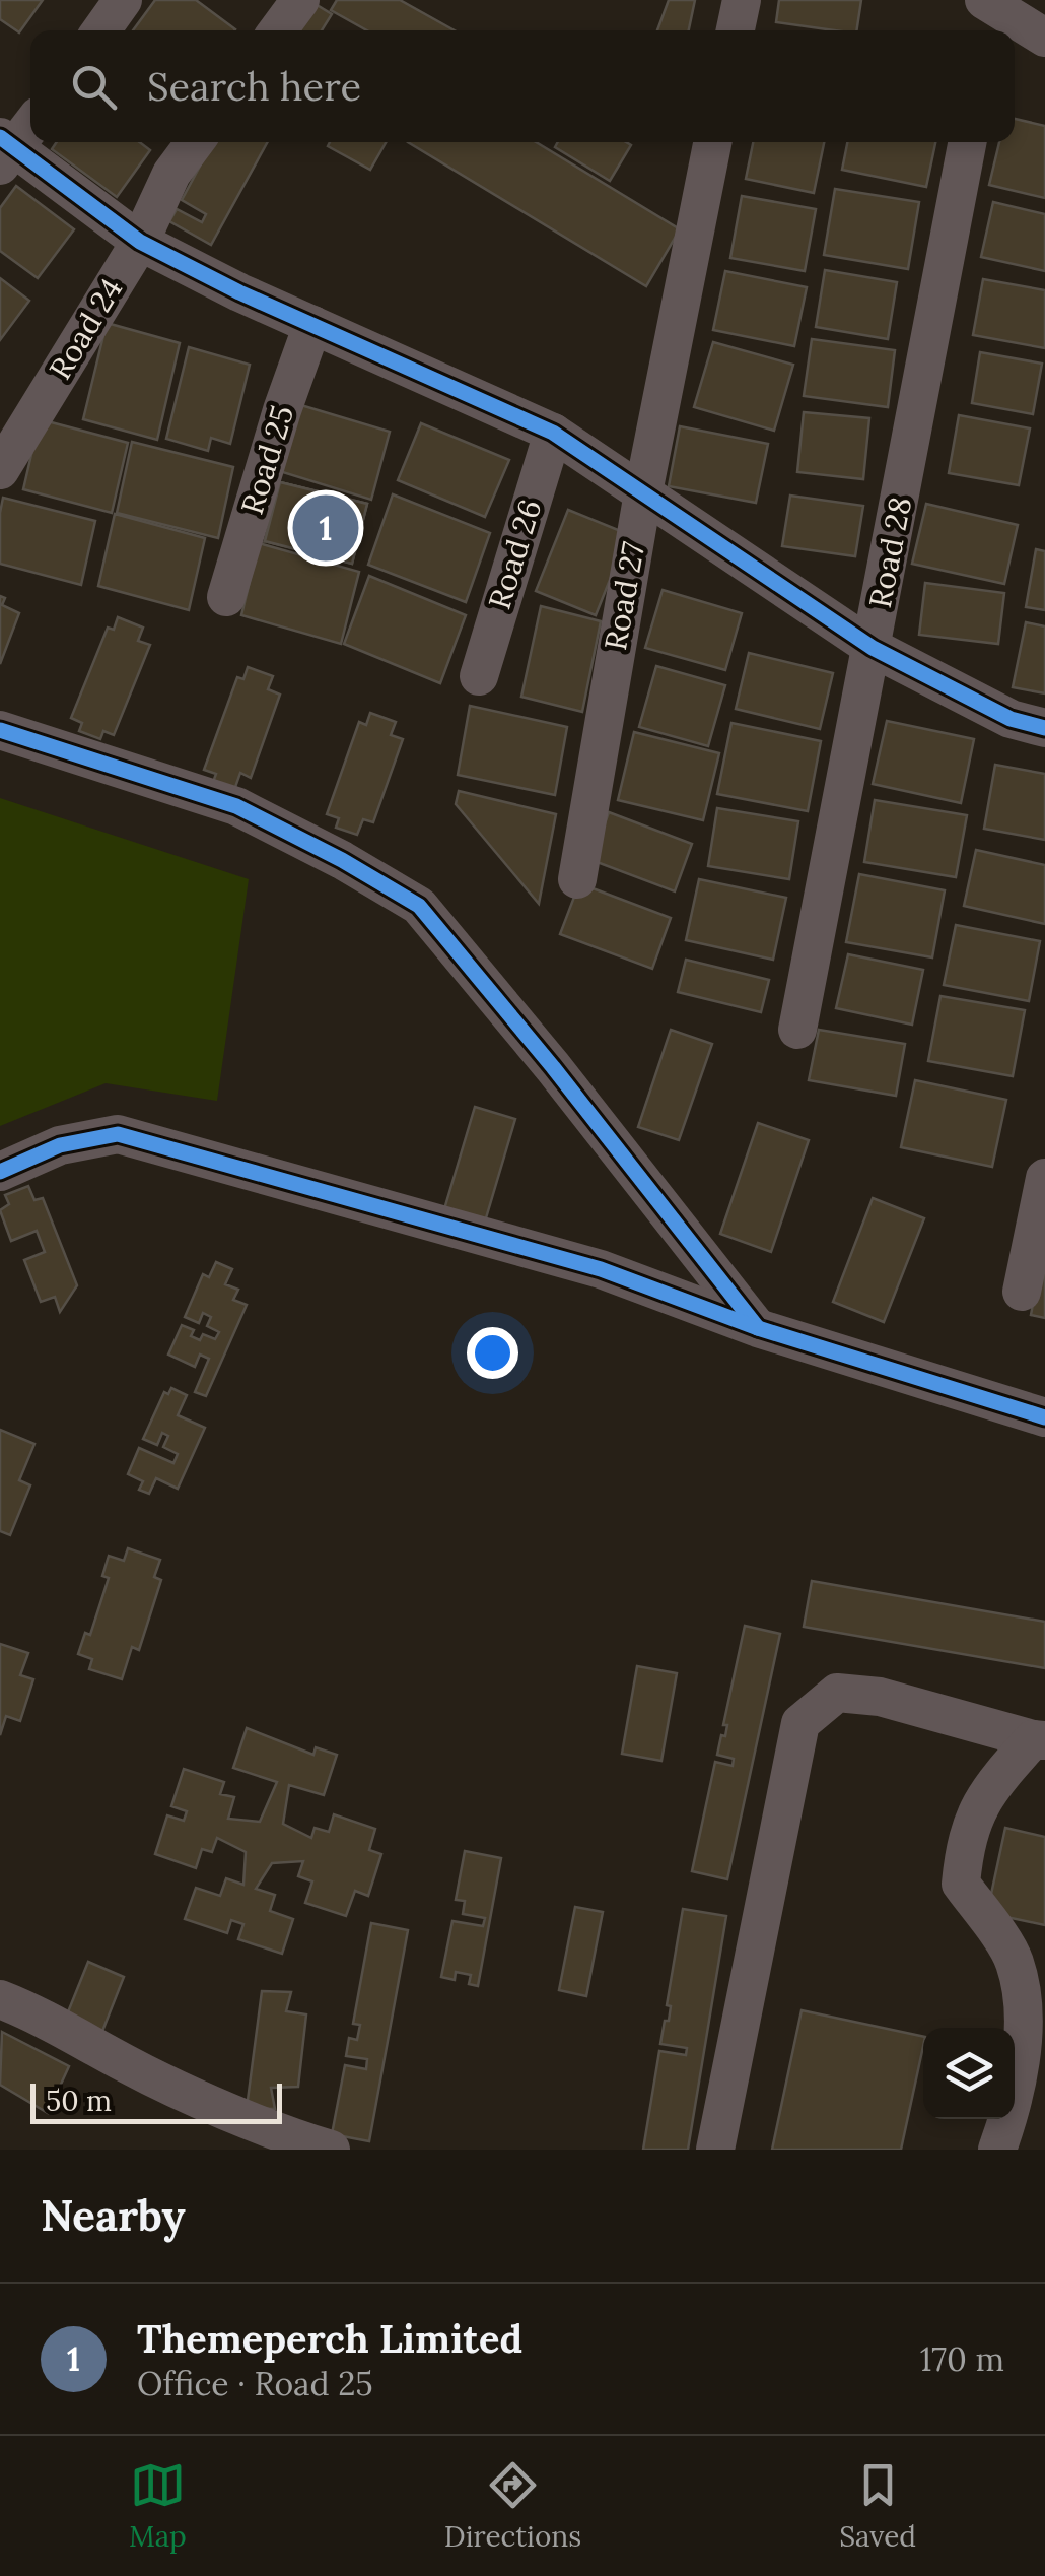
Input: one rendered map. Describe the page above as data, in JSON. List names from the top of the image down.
{
  "streets": {
    "street": [
      "Road 24",
      "Road 25",
      "Road 28",
      "Road 26",
      "Road 27"
    ]
  },
  "scale_bar": "50 m",
  "page": {
    "search": "Search here",
    "pins": "1",
    "scale": "50 m",
    "heading": "Nearby",
    "list": [
      {
        "mark": "1",
        "name": "Themeperch Limited",
        "note": "Office · Road 25",
        "value": "170 m"
      }
    ],
    "nav": ["Map", "Directions", "Saved"]
  }
}
